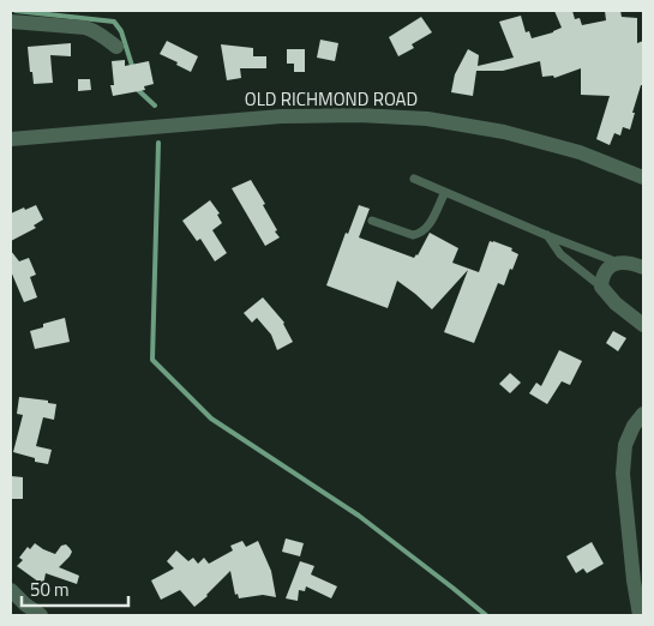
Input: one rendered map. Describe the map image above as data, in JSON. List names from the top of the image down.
{
  "streets": {
    "street": ["OLD RICHMOND ROAD"]
  },
  "scale_bar": "50 m"
}
